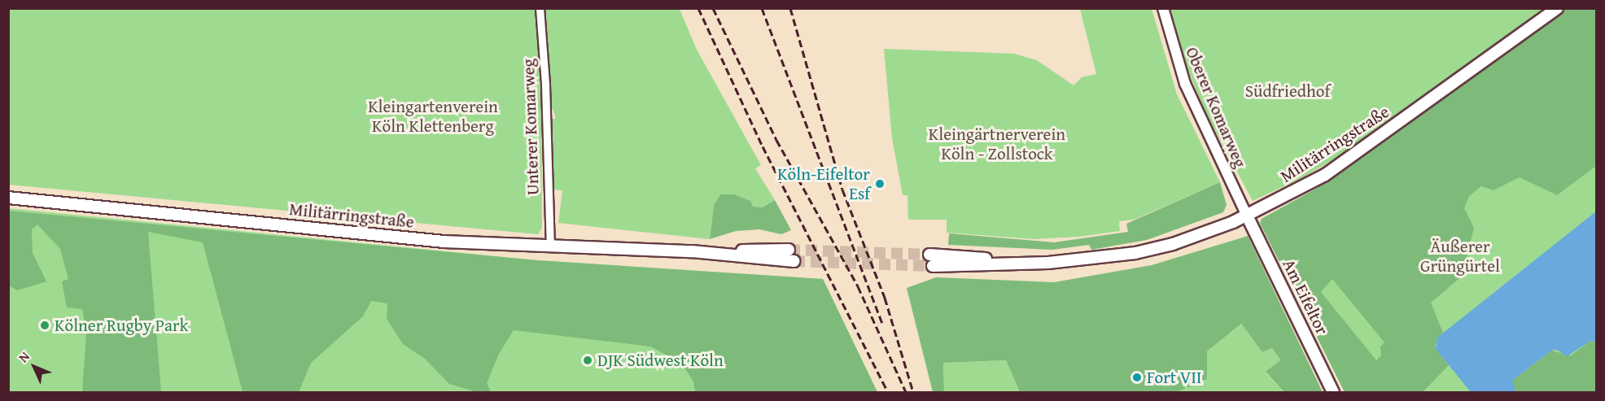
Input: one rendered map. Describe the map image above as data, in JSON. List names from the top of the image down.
{
  "streets": {
    "main road": ["Militärringstraße", "Am Eifeltor"],
    "street": ["Oberer Komarweg", "Unterer Komarweg"]
  },
  "crossings": [
    ["Oberer Komarweg", "Militärringstraße"],
    ["Oberer Komarweg", "Am Eifeltor"],
    ["Unterer Komarweg", "Militärringstraße"],
    ["Militärringstraße", "Am Eifeltor"]
  ],
  "parks": [
    "Südfriedhof",
    "Kleingartenverein Köln Klettenberg",
    "Kleingärtnerverein Köln - Zollstock",
    "Äußerer Grüngürtel"
  ],
  "places": [
    "Köln-Eifeltor Esf",
    "Kölner Rugby Park",
    "DJK Südwest Köln",
    "Fort VII"
  ],
  "north": "top left"
}
